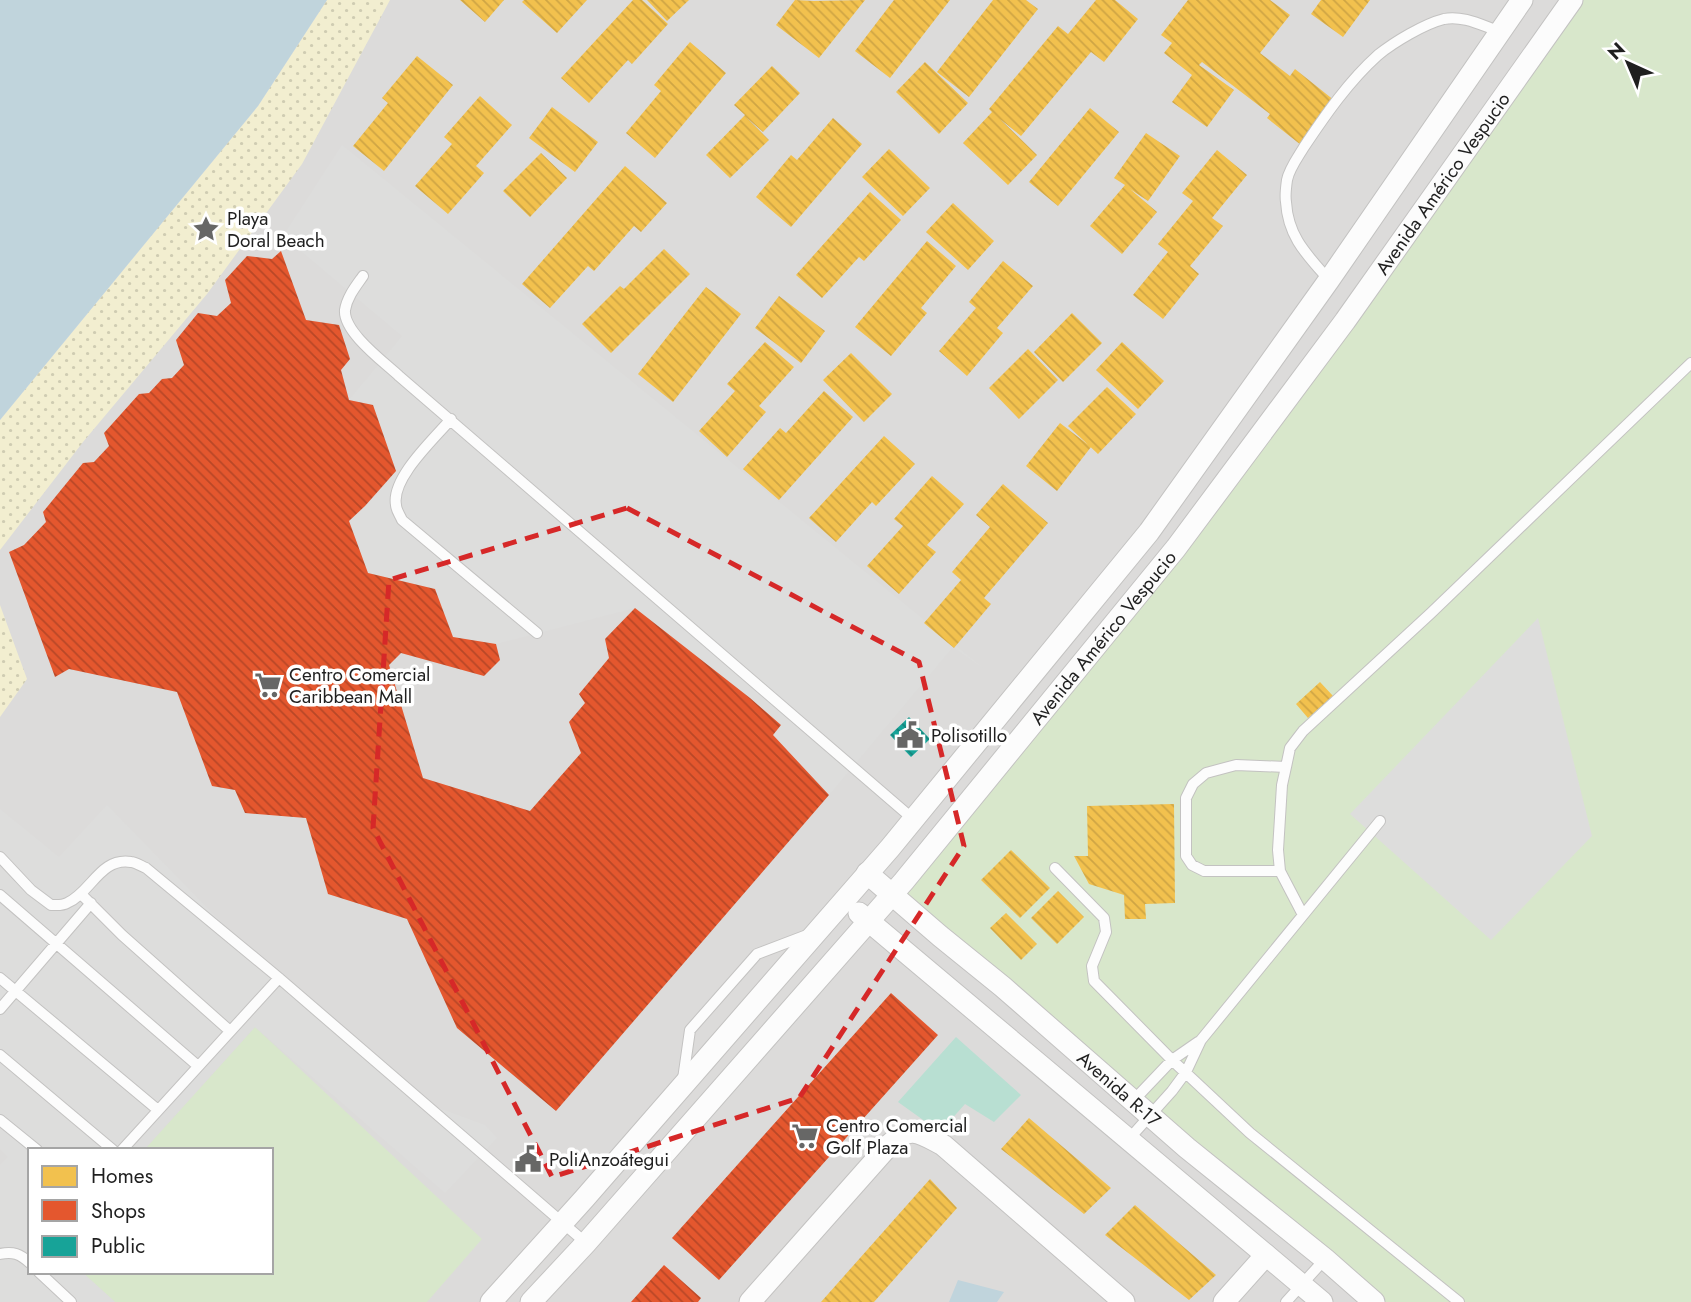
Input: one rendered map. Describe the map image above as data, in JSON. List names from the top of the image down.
{
  "streets": {
    "street": ["Avenida Américo Vespucio", "Avenida R-17"]
  },
  "crossings": [
    ["Avenida Américo Vespucio", "Avenida R-17"]
  ],
  "places": {
    "place": ["Playa Doral Beach"],
    "supermarket": ["Centro Comercial Caribbean Mall", "Centro Comercial Golf Plaza"],
    "public building": ["Polisotillo", "PoliAnzoátegui"]
  },
  "legend": ["Homes", "Shops", "Public"],
  "north": "top left"
}
